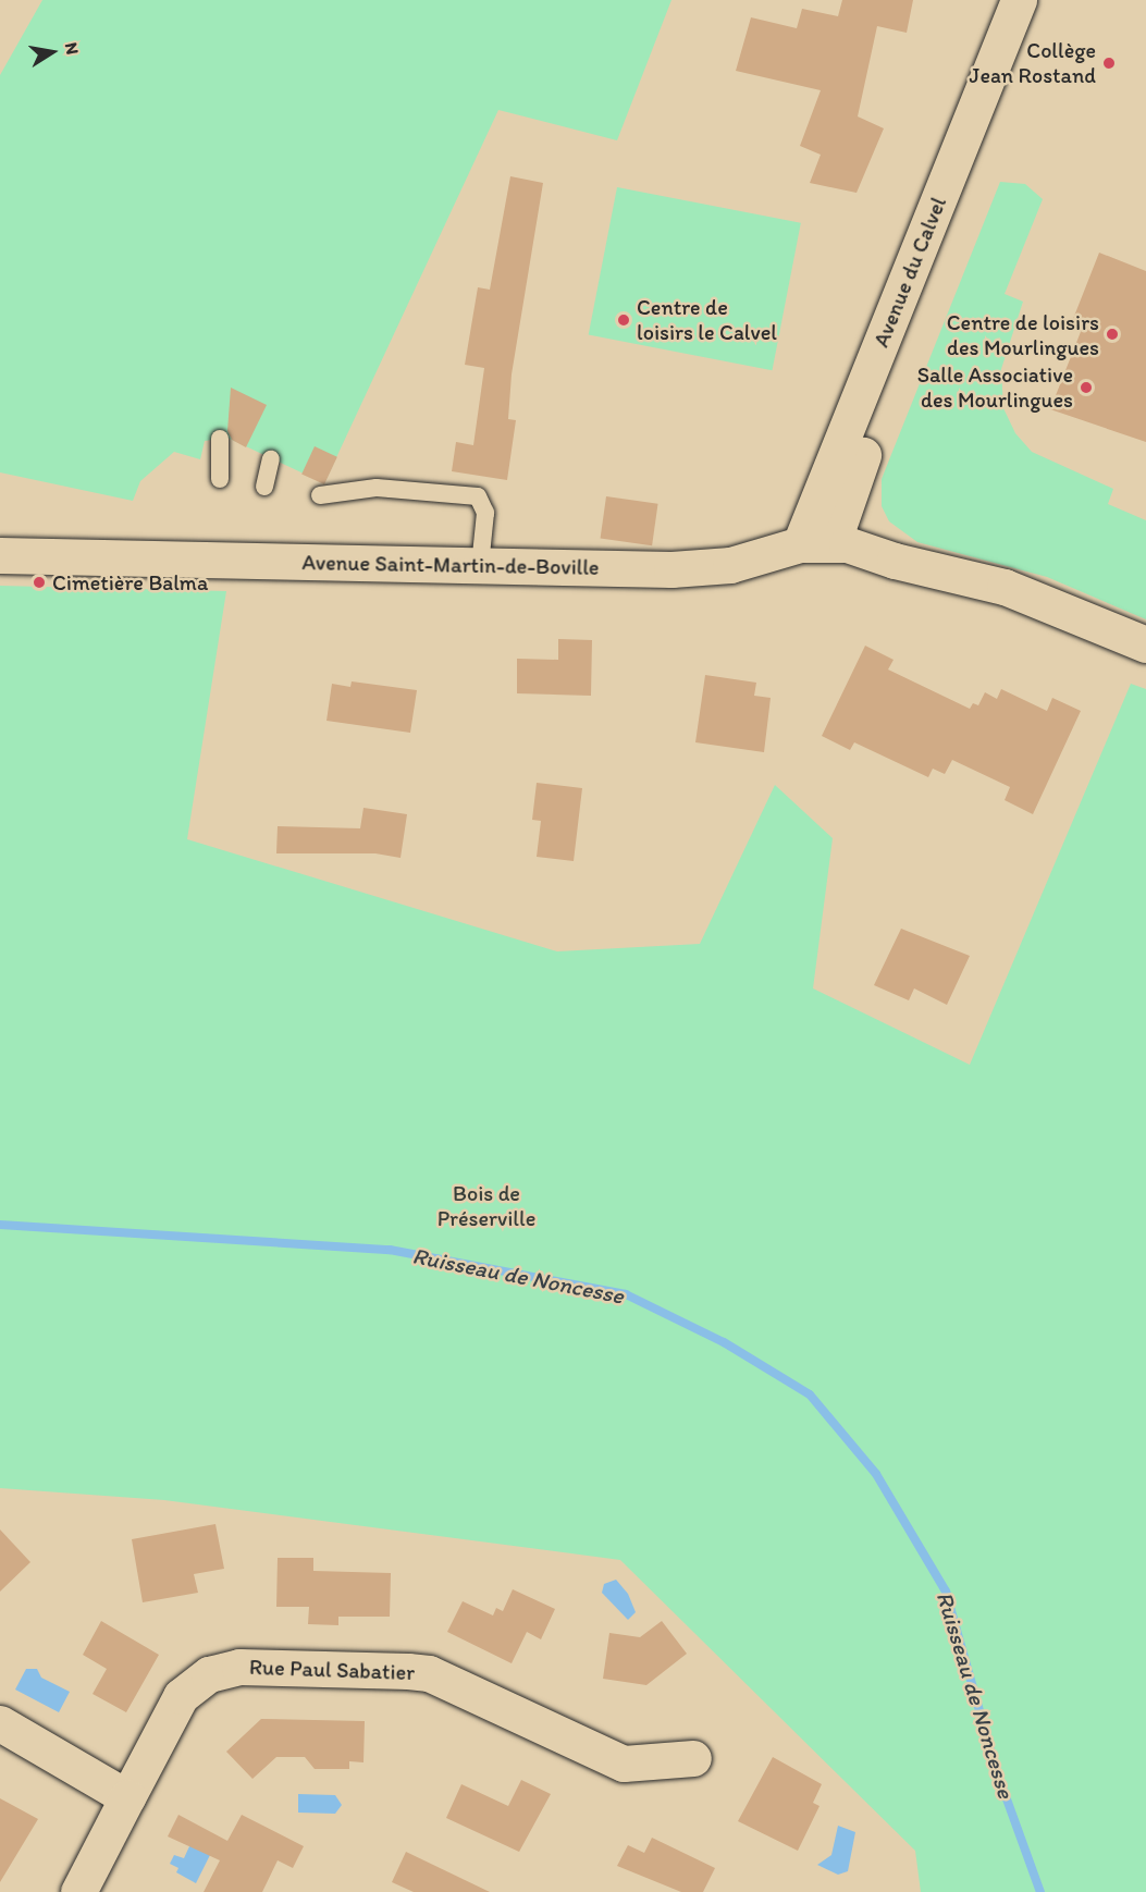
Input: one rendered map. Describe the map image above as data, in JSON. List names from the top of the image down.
{
  "streets": {
    "street": ["Avenue du Calvel", "Avenue Saint-Martin-de-Boville", "Rue Paul Sabatier"]
  },
  "crossings": [
    ["Avenue du Calvel", "Avenue Saint-Martin-de-Boville"]
  ],
  "water": ["Ruisseau de Noncesse"],
  "parks": ["Bois de Préserville"],
  "places": [
    "Collège Jean Rostand",
    "Centre de loisirs le Calvel",
    "Centre de loisirs des Mourlingues",
    "Salle Associative des Mourlingues",
    "Cimetière Balma"
  ],
  "north": "right"
}
